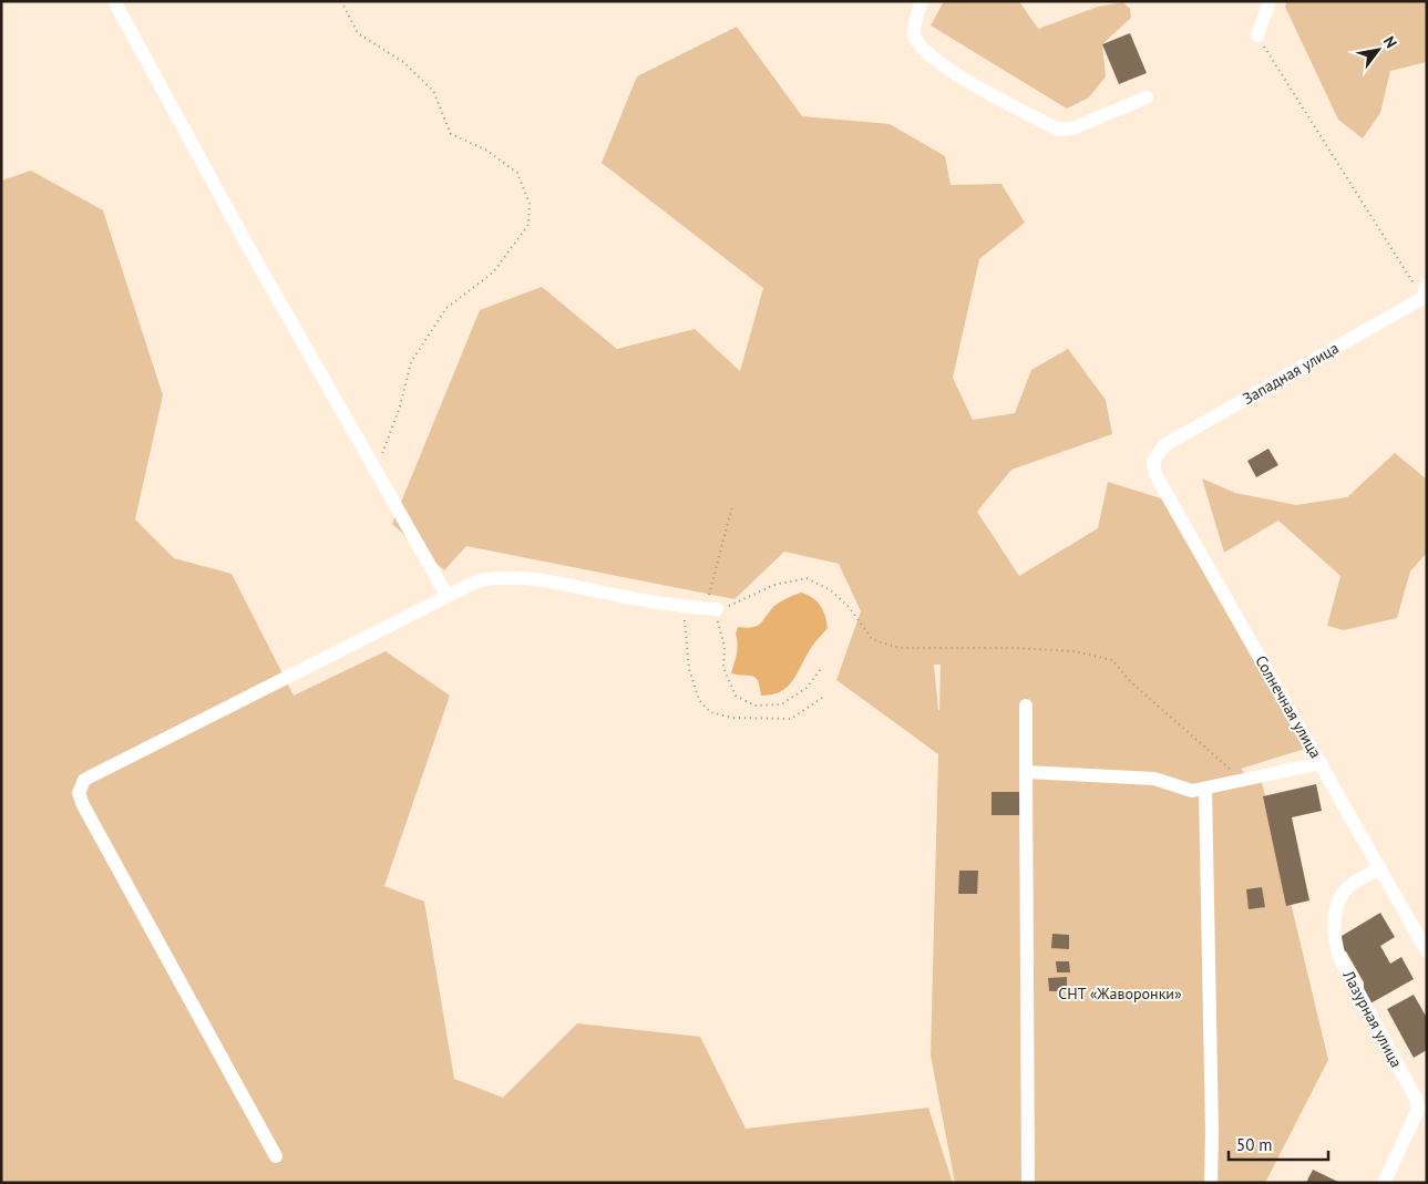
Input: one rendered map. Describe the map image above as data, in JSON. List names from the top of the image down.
{
  "streets": {
    "street": ["Западная улица", "Солнечная улица", "Лазурная улица"]
  },
  "crossings": [
    ["Западная улица", "Солнечная улица"],
    ["Солнечная улица", "Лазурная улица"]
  ],
  "parks": ["СНТ «Жаворонки»"],
  "scale_bar": "50 m",
  "north": "top right"
}
